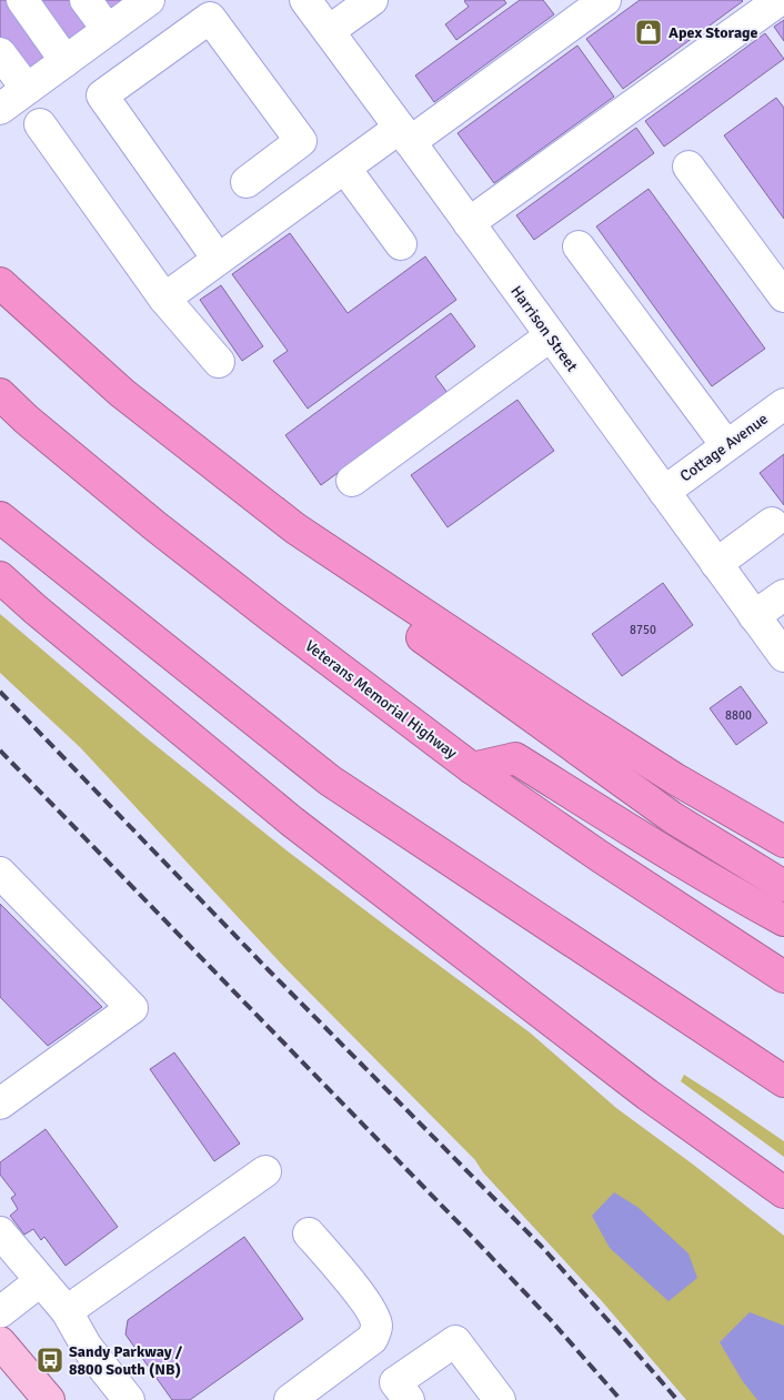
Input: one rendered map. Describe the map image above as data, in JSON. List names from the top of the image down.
{
  "streets": {
    "highway": ["Veterans Memorial Highway"],
    "street": ["Harrison Street", "Cottage Avenue"]
  },
  "crossings": [
    ["Harrison Street", "Cottage Avenue"]
  ],
  "places": {
    "shop": ["Apex Storage"],
    "bus stop": ["Sandy Parkway / 8800 South (NB)"]
  },
  "house_numbers": ["8750", "8800"]
}
